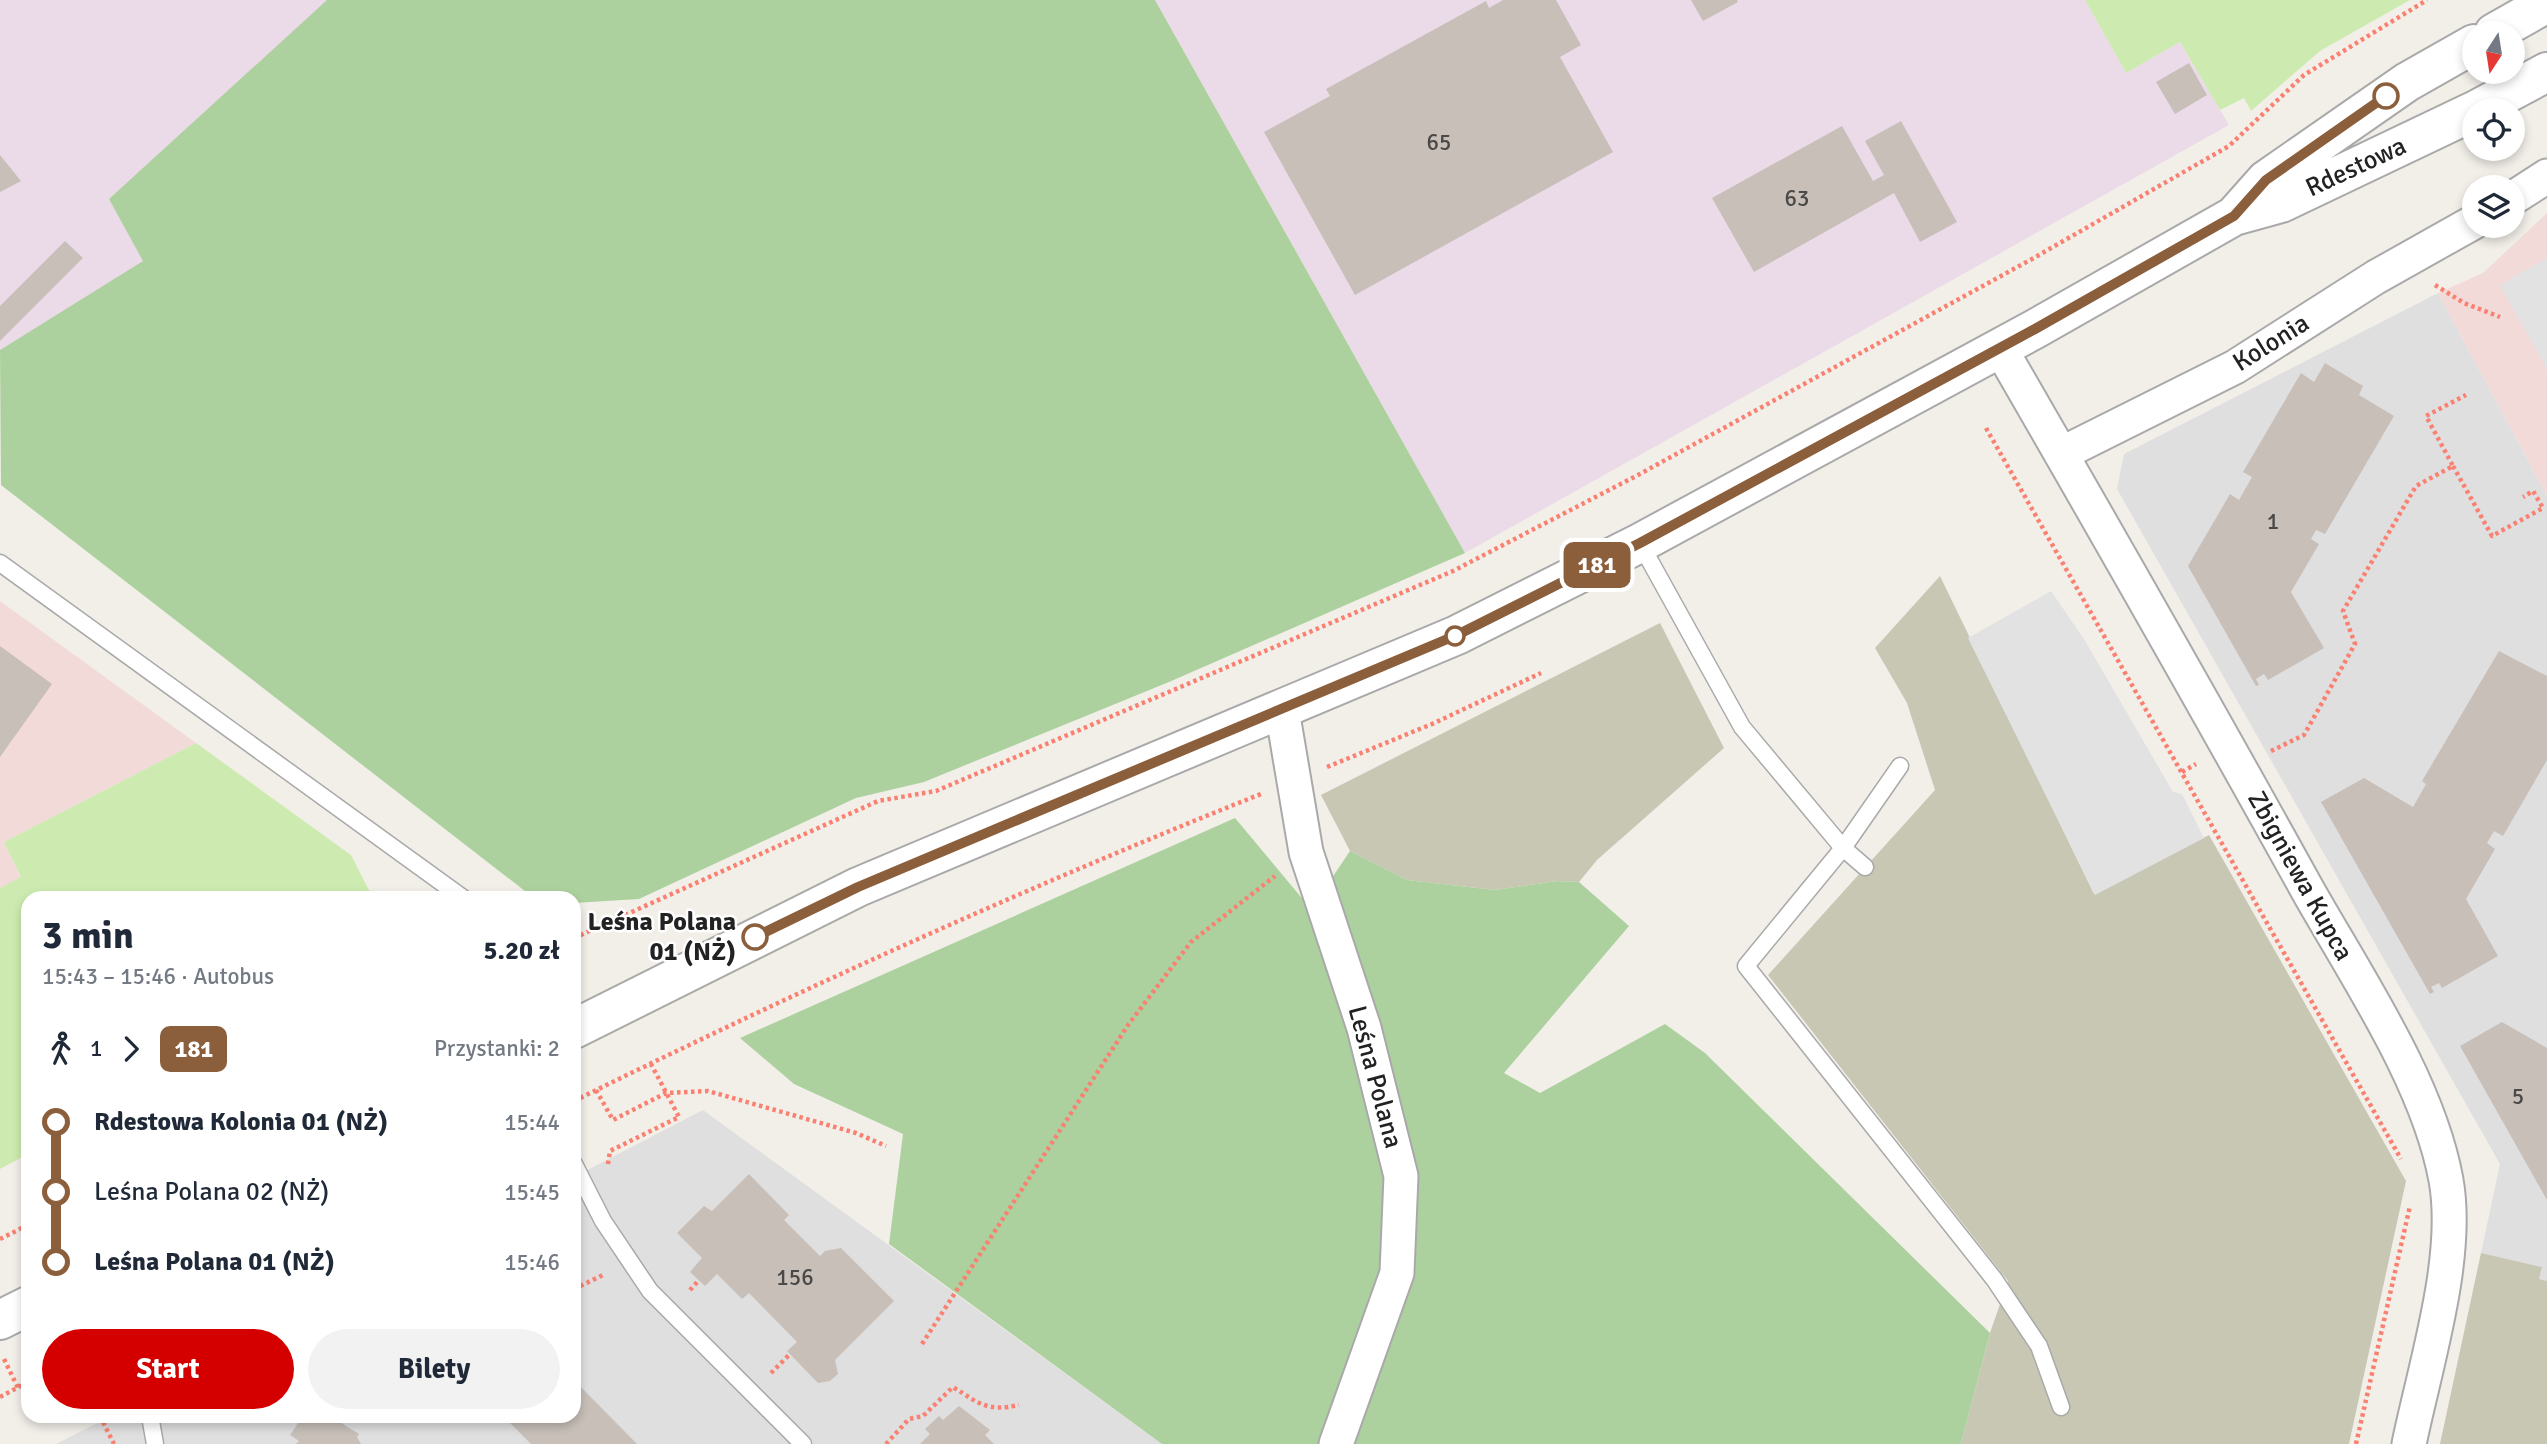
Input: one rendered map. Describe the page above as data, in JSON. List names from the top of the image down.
{
  "streets": {
    "street": [
      "Rdestowa",
      "Kolonia",
      "Zbigniewa Kupca",
      "Leśna Polana"
    ]
  },
  "crossings": [
    ["Rdestowa", "Zbigniewa Kupca"],
    ["Rdestowa", "Leśna Polana"],
    ["Kolonia", "Zbigniewa Kupca"]
  ],
  "places": ["Leśna Polana 01 (NŻ)"],
  "lines": ["bus line 181"],
  "house_numbers": [
    "65",
    "63",
    "1",
    "5",
    "156"
  ],
  "north": "bottom",
  "page": {
    "on_map": "181",
    "heading": ["3 min", "15:43 – 15:46 · Autobus", "5.20 zł"],
    "legs": ["1", "181", "Przystanki: 2"],
    "list": [
      {
        "name": "Rdestowa Kolonia 01 (NŻ)",
        "value": "15:44"
      },
      {
        "name": "Leśna Polana 02 (NŻ)",
        "value": "15:45"
      },
      {
        "name": "Leśna Polana 01 (NŻ)",
        "value": "15:46"
      }
    ],
    "buttons": ["Start", "Bilety"]
  }
}
